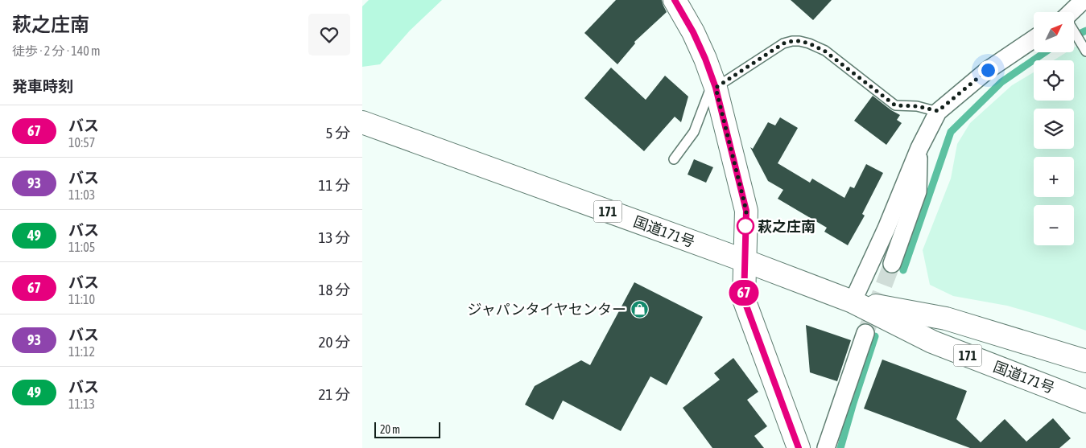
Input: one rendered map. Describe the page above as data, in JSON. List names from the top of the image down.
{
  "streets": {
    "main road": ["171", "国道171号"]
  },
  "places": {
    "other": ["萩之庄南"],
    "shop": ["ジャパンタイヤセンター"]
  },
  "lines": ["bus line 67"],
  "scale_bar": "20 m",
  "north": "top right",
  "page": {
    "heading": [
      ["萩之庄南", "徒歩 · 2 分 · 140 m"],
      "発車時刻"
    ],
    "on_map": "67",
    "map_buttons": ["+", "−"],
    "list": [
      {
        "mark": "67",
        "name": "バス",
        "note": "10:57",
        "value": "5 分"
      },
      {
        "mark": "93",
        "name": "バス",
        "note": "11:03",
        "value": "11 分"
      },
      {
        "mark": "49",
        "name": "バス",
        "note": "11:05",
        "value": "13 分"
      },
      {
        "mark": "67",
        "name": "バス",
        "note": "11:10",
        "value": "18 分"
      },
      {
        "mark": "93",
        "name": "バス",
        "note": "11:12",
        "value": "20 分"
      },
      {
        "mark": "49",
        "name": "バス",
        "note": "11:13",
        "value": "21 分"
      }
    ],
    "scale": "20 m"
  }
}
